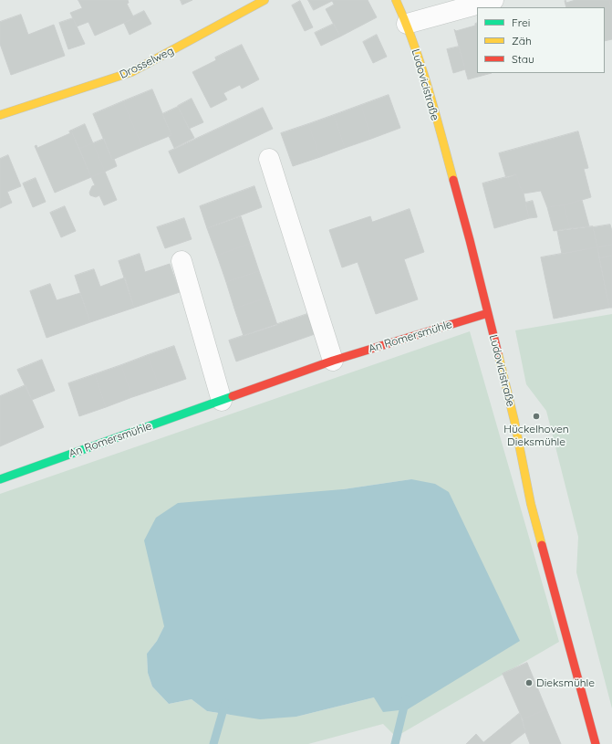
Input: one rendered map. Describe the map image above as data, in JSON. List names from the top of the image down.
{
  "streets": {
    "street": ["Drosselweg", "Ludovicistraße", "An Romersmühle"]
  },
  "crossings": [
    ["Ludovicistraße", "An Romersmühle"]
  ],
  "places": ["Hückelhoven Dieksmühle", "Dieksmühle"],
  "legend": ["Frei", "Zäh", "Stau"]
}
